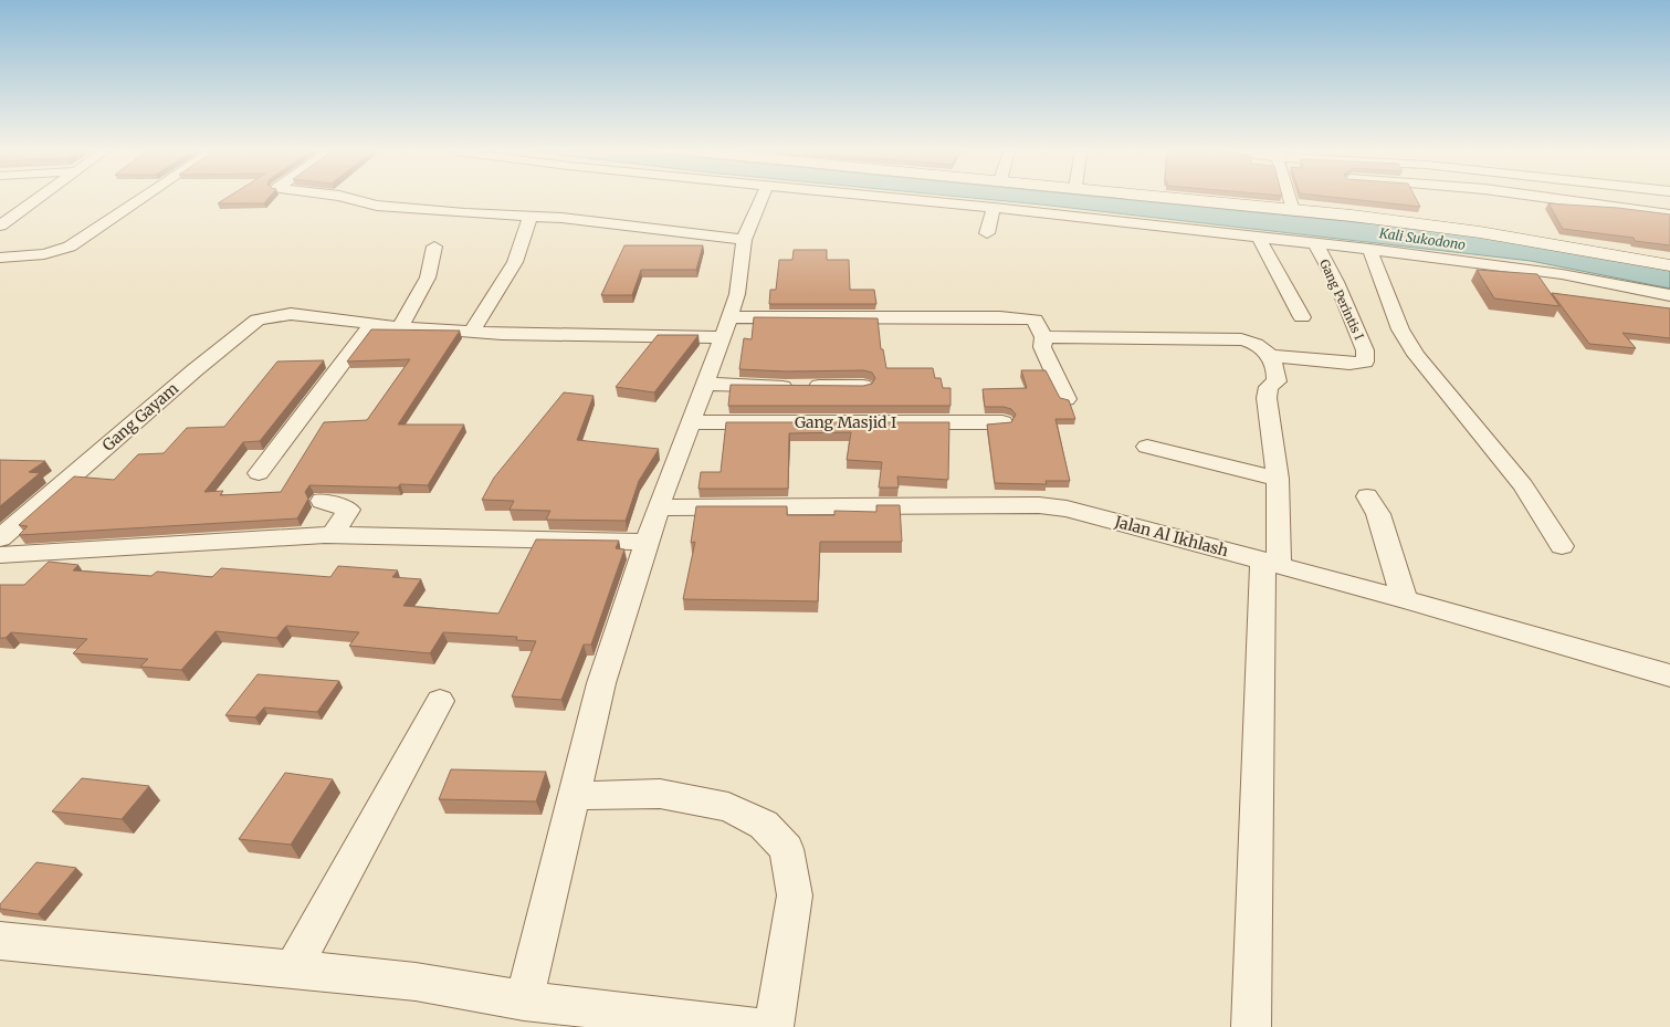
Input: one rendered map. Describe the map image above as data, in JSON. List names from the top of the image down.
{
  "streets": {
    "street": [
      "Gang Perintis I",
      "Gang Gayam",
      "Gang Masjid I",
      "Jalan Al Ikhlash"
    ]
  },
  "water": ["Kali Sukodono"]
}
